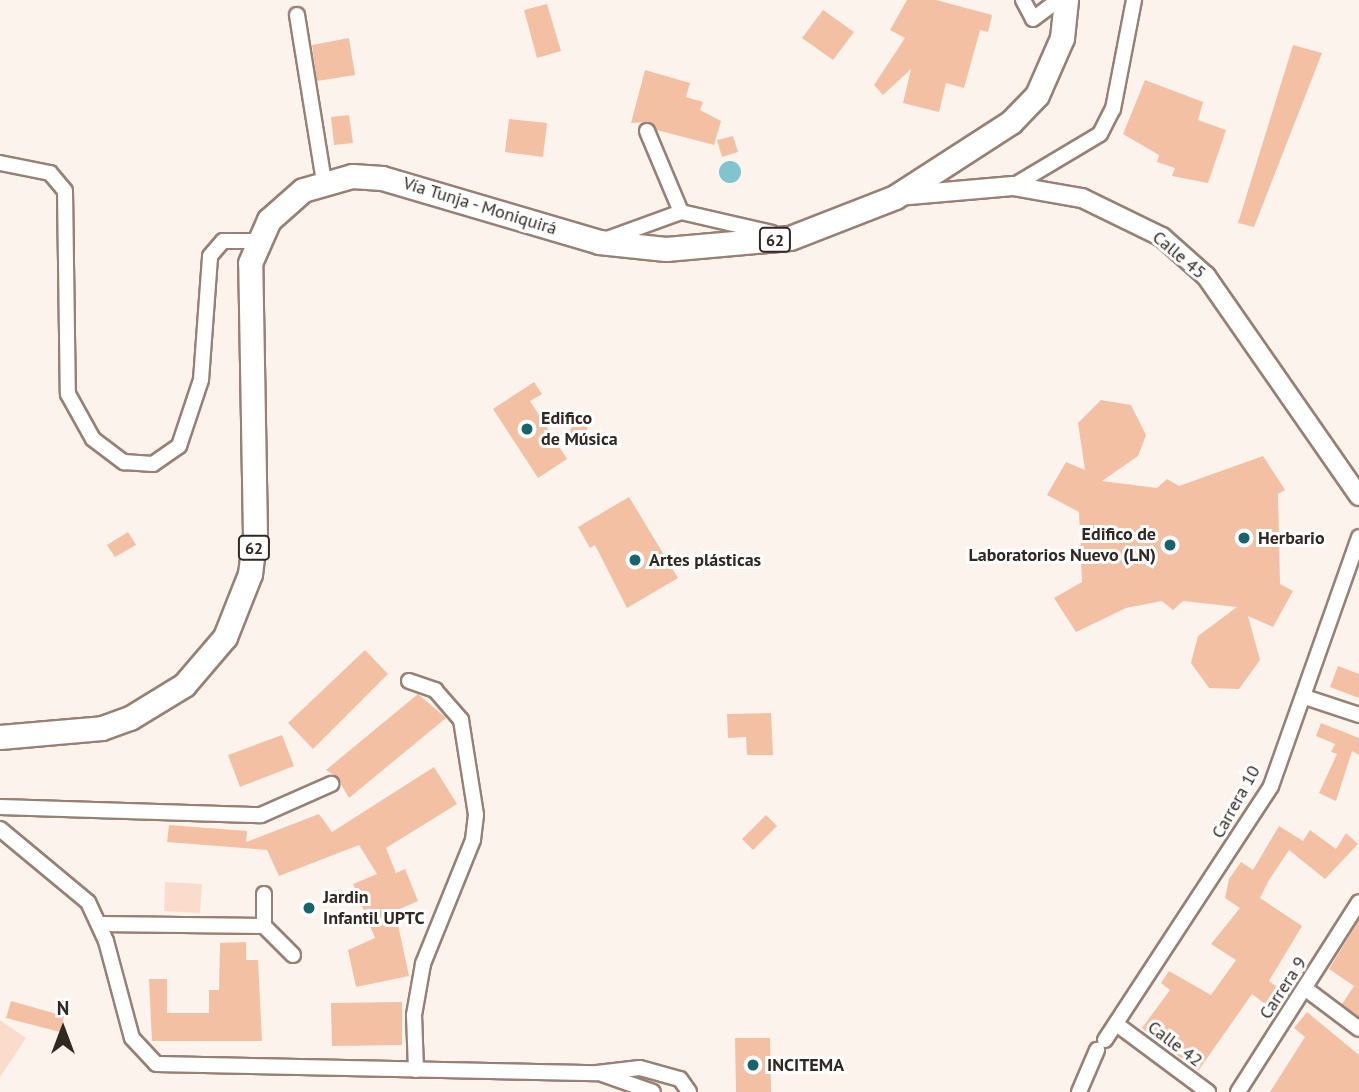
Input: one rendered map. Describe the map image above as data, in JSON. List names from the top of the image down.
{
  "streets": {
    "main road": ["Vía Tunja - Moniquirá", "62"],
    "street": [
      "Calle 45",
      "Carrera 10",
      "Carrera 9",
      "Calle 42"
    ]
  },
  "crossings": [
    ["Vía Tunja - Moniquirá", "Calle 45"],
    ["Carrera 10", "Calle 42"]
  ],
  "places": [
    "Edifico de Música",
    "Herbario",
    "Edifico de Laboratorios Nuevo (LN)",
    "Artes plásticas",
    "Jardin Infantil UPTC",
    "INCITEMA"
  ],
  "north": "top"
}
